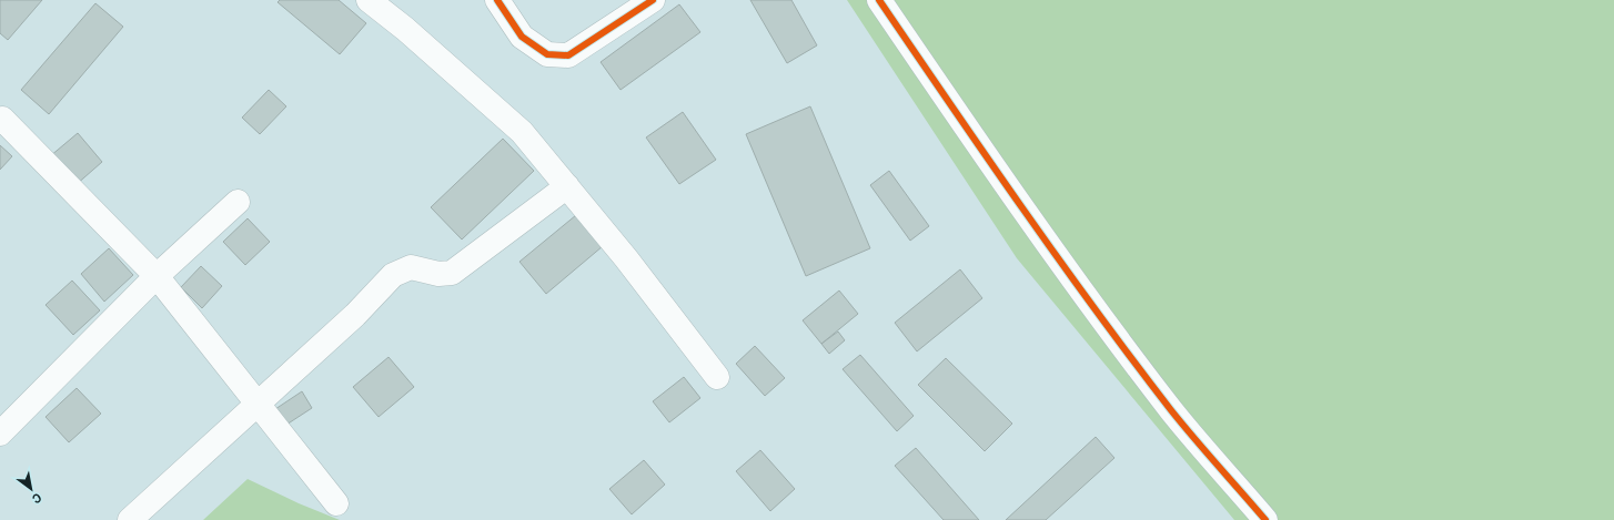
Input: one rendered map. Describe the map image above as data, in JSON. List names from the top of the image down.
{
  "north": "bottom right"
}
